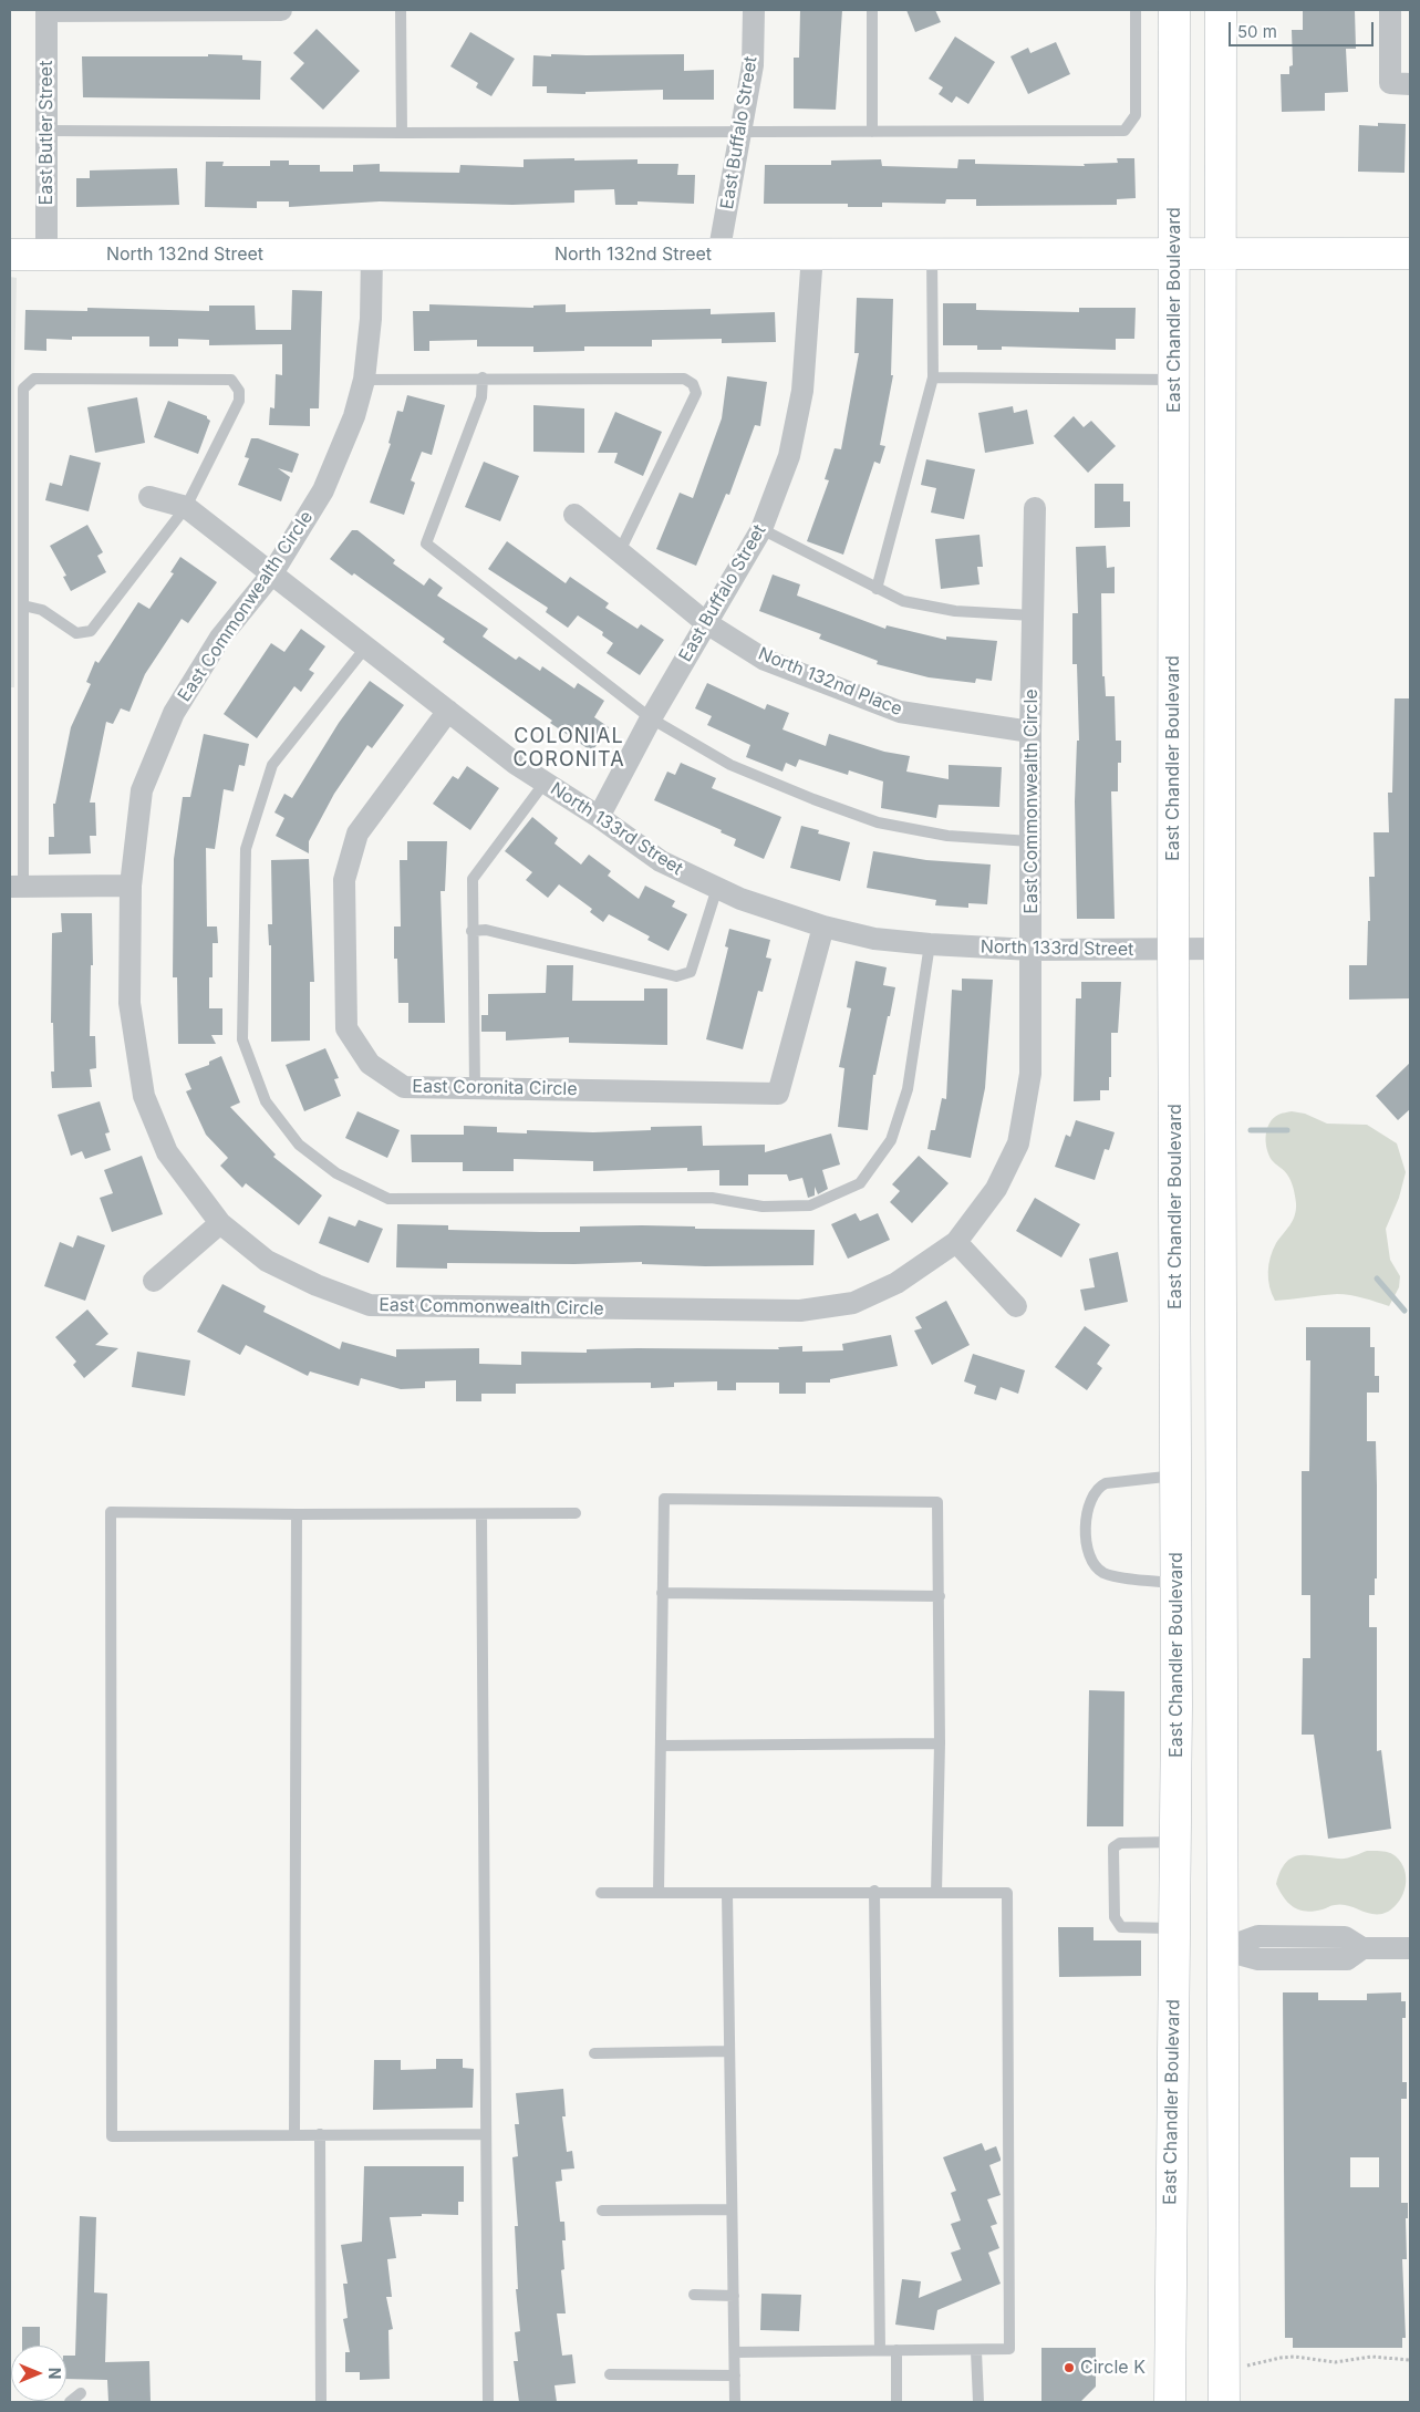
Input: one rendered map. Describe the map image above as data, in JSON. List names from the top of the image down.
{
  "streets": {
    "main road": ["North 132nd Street", "East Chandler Boulevard"],
    "street": [
      "East Butler Street",
      "East Buffalo Street",
      "East Commonwealth Circle",
      "North 132nd Place",
      "North 133rd Street",
      "East Coronita Circle"
    ]
  },
  "crossings": [
    ["East Butler Street", "North 132nd Street"],
    ["East Buffalo Street", "North 132nd Street"],
    ["East Buffalo Street", "North 132nd Place"],
    ["East Buffalo Street", "North 133rd Street"],
    ["North 132nd Street", "East Chandler Boulevard"],
    ["North 132nd Street", "East Commonwealth Circle"],
    ["East Chandler Boulevard", "North 133rd Street"],
    ["East Commonwealth Circle", "North 132nd Place"],
    ["East Commonwealth Circle", "North 133rd Street"],
    ["North 133rd Street", "East Coronita Circle"]
  ],
  "districts": ["COLONIAL CORONITA"],
  "places": ["Circle K"],
  "scale_bar": "50 m",
  "north": "right"
}
